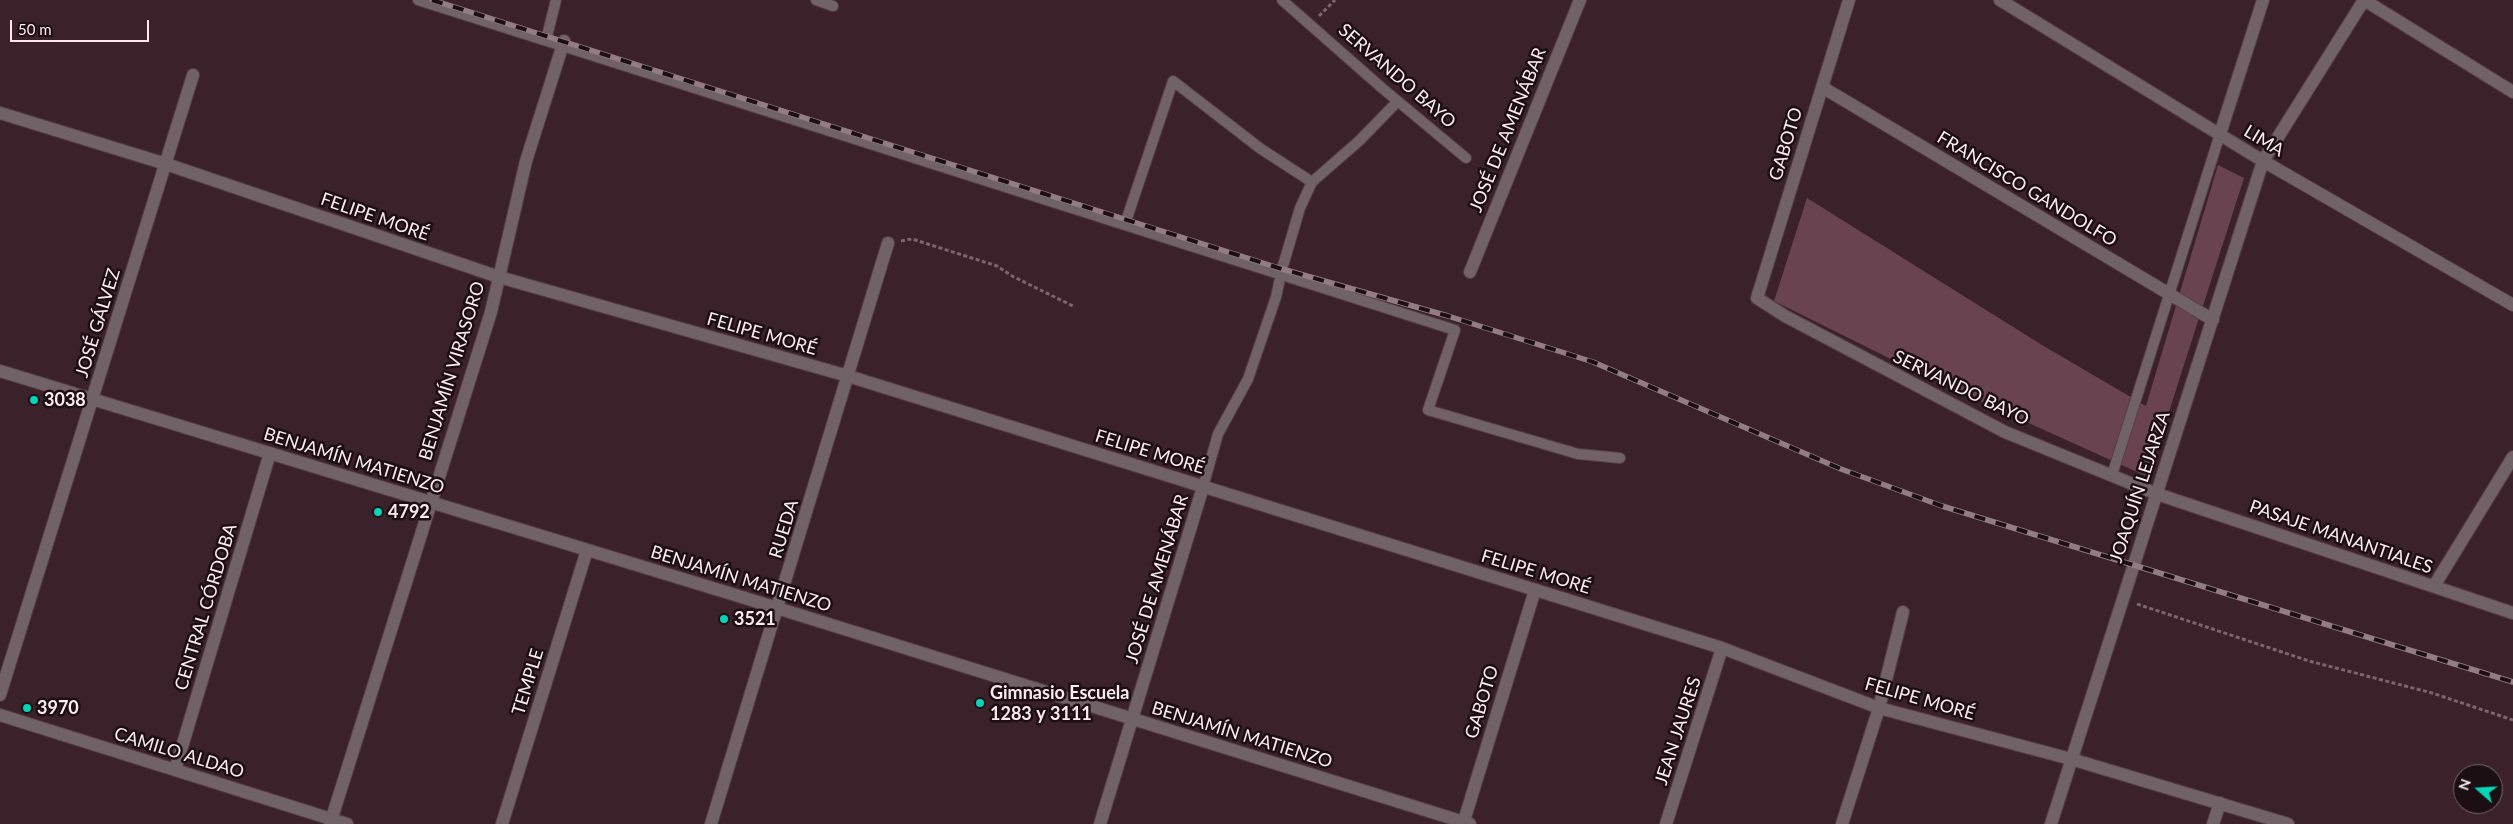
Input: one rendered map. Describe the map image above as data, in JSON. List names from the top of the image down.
{
  "streets": {
    "street": [
      "SERVANDO BAYO",
      "JOSÉ DE AMENÁBAR",
      "LIMA",
      "GABOTO",
      "FRANCISCO GANDOLFO",
      "FELIPE MORÉ",
      "JOSÉ GÁLVEZ",
      "BENJAMÍN VIRASORO",
      "BENJAMÍN MATIENZO",
      "JOAQUÍN LEJARZA",
      "RUEDA",
      "PASAJE MANANTIALES",
      "CENTRAL CÓRDOBA",
      "TEMPLE",
      "JEAN JAURES",
      "CAMILO ALDAO"
    ]
  },
  "crossings": [
    ["SERVANDO BAYO", "GABOTO"],
    ["SERVANDO BAYO", "JOAQUÍN LEJARZA"],
    ["SERVANDO BAYO", "PASAJE MANANTIALES"],
    ["JOSÉ DE AMENÁBAR", "FELIPE MORÉ"],
    ["JOSÉ DE AMENÁBAR", "BENJAMÍN MATIENZO"],
    ["LIMA", "JOAQUÍN LEJARZA"],
    ["GABOTO", "FRANCISCO GANDOLFO"],
    ["GABOTO", "FELIPE MORÉ"],
    ["GABOTO", "BENJAMÍN MATIENZO"],
    ["FRANCISCO GANDOLFO", "JOAQUÍN LEJARZA"],
    ["FELIPE MORÉ", "JOSÉ GÁLVEZ"],
    ["FELIPE MORÉ", "BENJAMÍN VIRASORO"],
    ["FELIPE MORÉ", "JOAQUÍN LEJARZA"],
    ["FELIPE MORÉ", "RUEDA"],
    ["FELIPE MORÉ", "JEAN JAURES"],
    ["JOSÉ GÁLVEZ", "BENJAMÍN MATIENZO"],
    ["BENJAMÍN VIRASORO", "BENJAMÍN MATIENZO"],
    ["BENJAMÍN VIRASORO", "CAMILO ALDAO"],
    ["BENJAMÍN MATIENZO", "RUEDA"],
    ["BENJAMÍN MATIENZO", "CENTRAL CÓRDOBA"],
    ["BENJAMÍN MATIENZO", "TEMPLE"],
    ["JOAQUÍN LEJARZA", "PASAJE MANANTIALES"],
    ["CENTRAL CÓRDOBA", "CAMILO ALDAO"]
  ],
  "places": [
    "3038",
    "4792",
    "3521",
    "Gimnasio Escuela 1283 y 3111",
    "3970"
  ],
  "scale_bar": "50 m",
  "north": "left"
}
